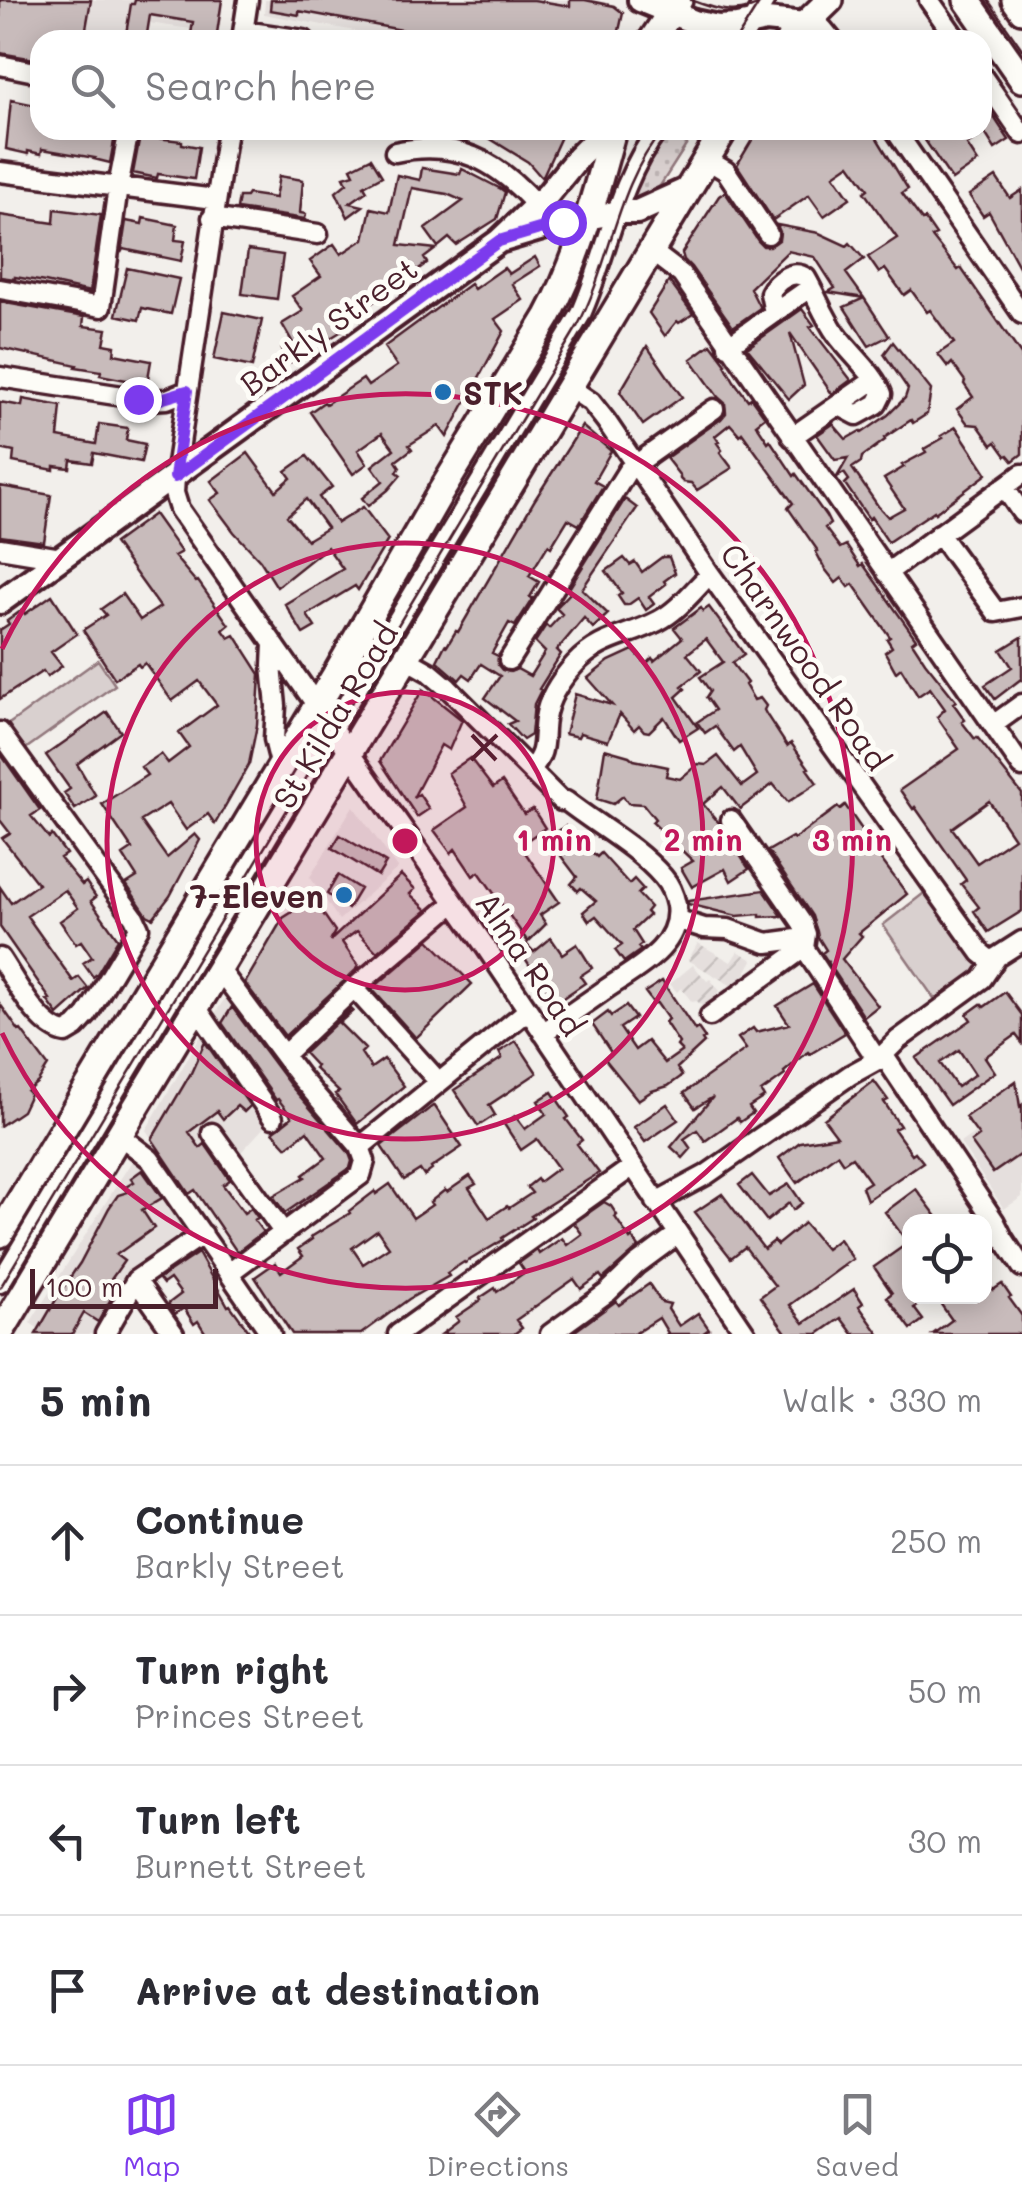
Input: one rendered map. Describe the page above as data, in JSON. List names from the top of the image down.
{
  "streets": {
    "highway": ["St Kilda Road"],
    "main road": ["Barkly Street"],
    "street": ["Charnwood Road", "Alma Road"]
  },
  "crossings": [
    ["Barkly Street", "St Kilda Road"],
    ["Barkly Street", "Alma Road"],
    ["Charnwood Road", "St Kilda Road"],
    ["St Kilda Road", "Alma Road"]
  ],
  "places": ["STK", "7-Eleven"],
  "scale_bar": "100 m",
  "page": {
    "search": "Search here",
    "scale": "100 m",
    "heading": ["5 min", "Walk · 330 m"],
    "list": [
      ["Continue", "Barkly Street", "250 m"],
      ["Turn right", "Princes Street", "50 m"],
      ["Turn left", "Burnett Street", "30 m"],
      "Arrive at destination"
    ],
    "nav": ["Map", "Directions", "Saved"]
  },
  "rings": ["1 min", "2 min", "3 min"]
}
